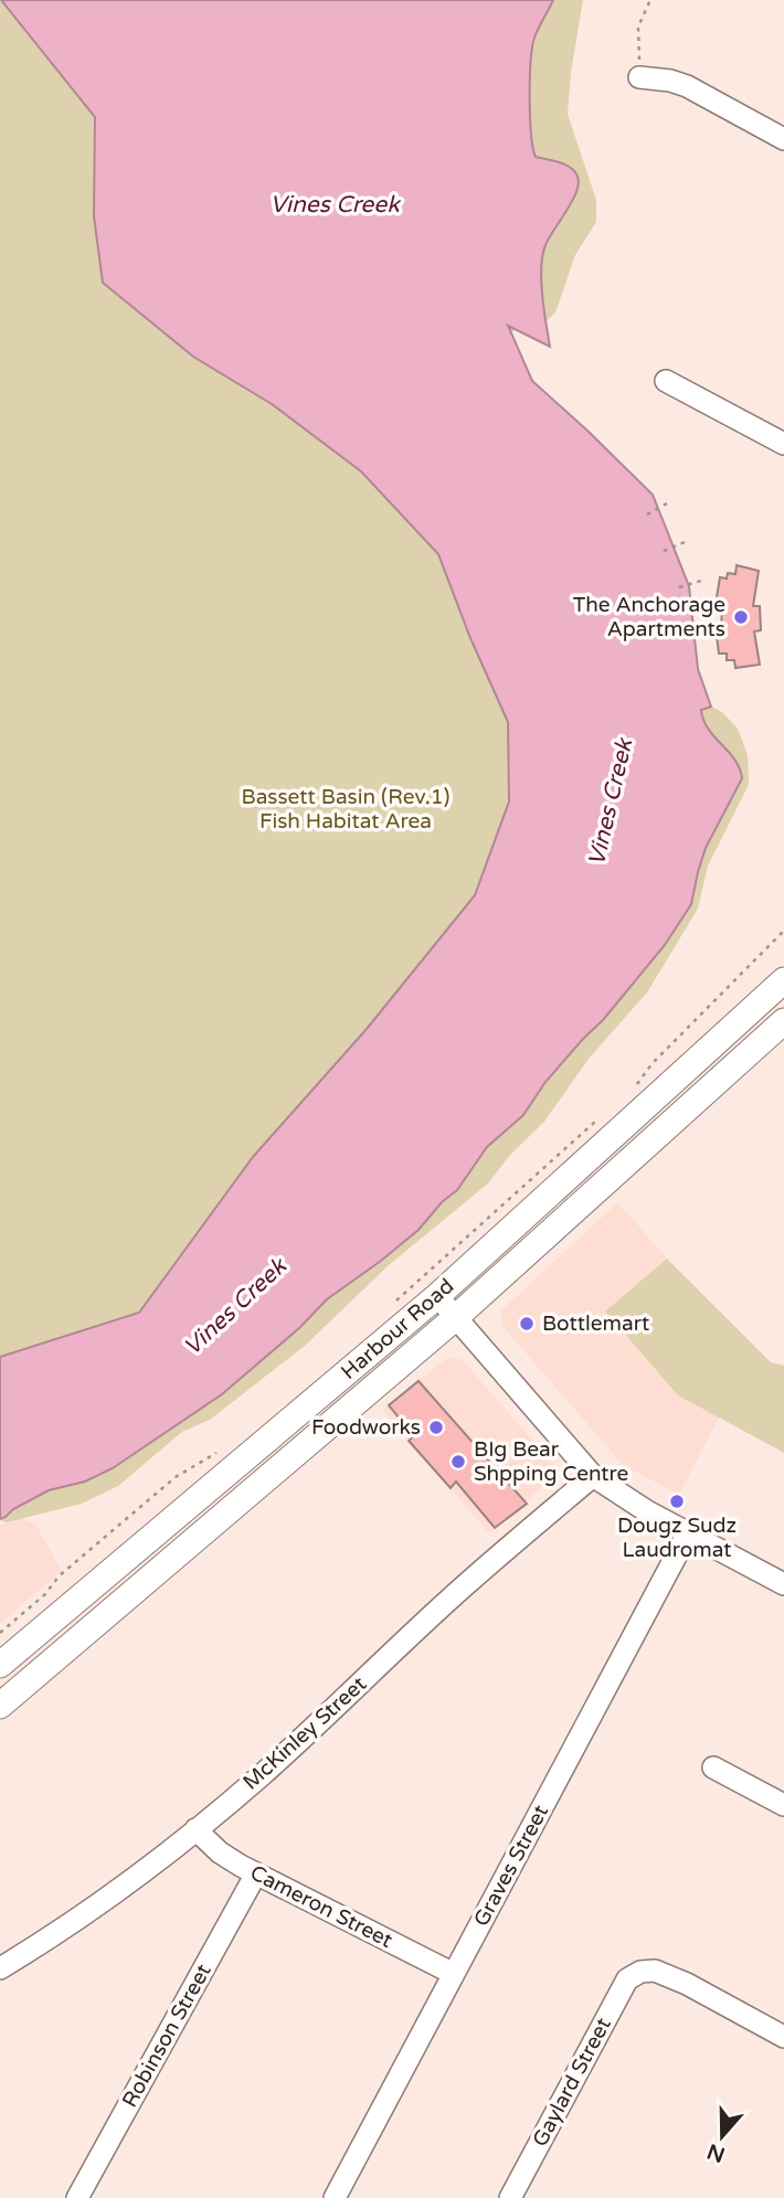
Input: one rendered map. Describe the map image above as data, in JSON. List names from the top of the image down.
{
  "streets": {
    "main road": ["Harbour Road"],
    "street": [
      "McKinley Street",
      "Graves Street",
      "Cameron Street",
      "Robinson Street",
      "Gaylard Street"
    ]
  },
  "crossings": [
    ["McKinley Street", "Cameron Street"],
    ["Graves Street", "Cameron Street"],
    ["Cameron Street", "Robinson Street"]
  ],
  "water": ["Vines Creek"],
  "parks": ["Bassett Basin (Rev.1) Fish Habitat Area"],
  "places": [
    "The Anchorage Apartments",
    "Bottlemart",
    "Foodworks",
    "BIg Bear Shpping Centre",
    "Dougz Sudz Laudromat"
  ],
  "north": "bottom"
}
